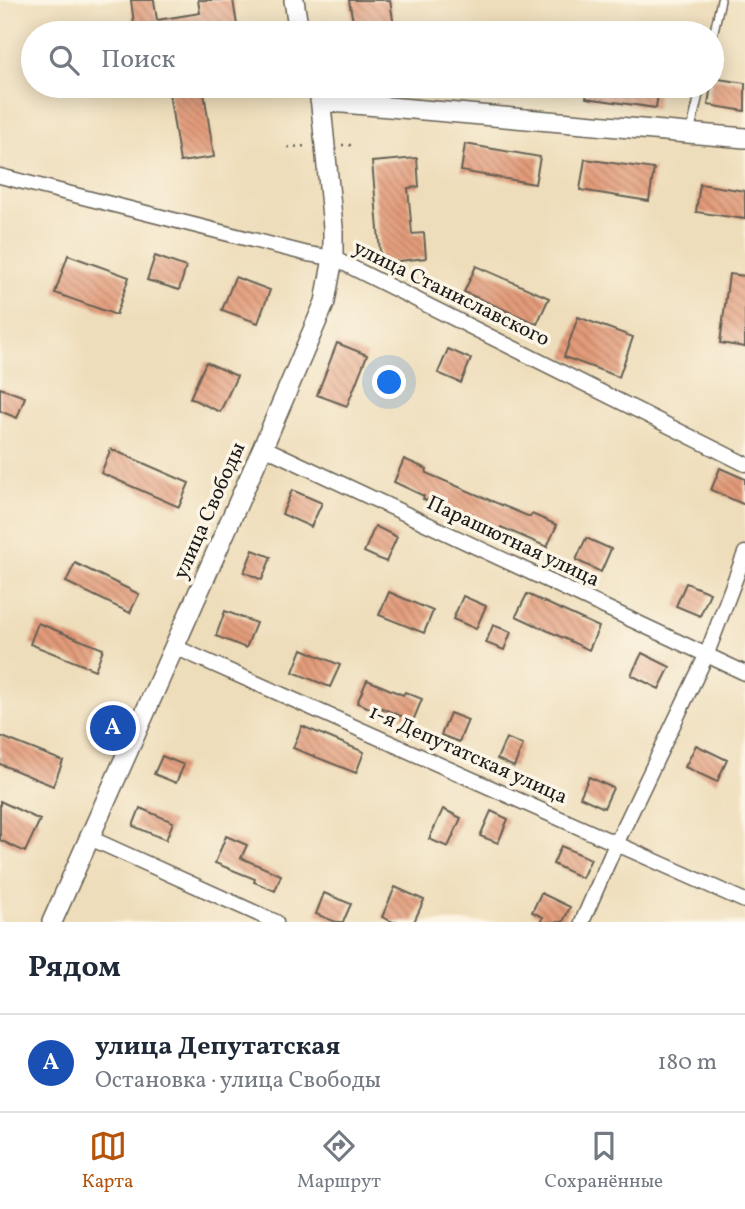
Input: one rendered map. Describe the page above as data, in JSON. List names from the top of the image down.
{
  "streets": {
    "street": [
      "улица Станиславского",
      "улица Свободы",
      "Парашютная улица",
      "1-я Депутатская улица"
    ]
  },
  "crossings": [
    ["улица Станиславского", "улица Свободы"],
    ["улица Свободы", "Парашютная улица"],
    ["улица Свободы", "1-я Депутатская улица"]
  ],
  "page": {
    "search": "Поиск",
    "pins": "A",
    "heading": "Рядом",
    "list": [
      {
        "mark": "A",
        "name": "улица Депутатская",
        "note": "Остановка · улица Свободы",
        "value": "180 m"
      }
    ],
    "nav": ["Карта", "Маршрут", "Сохранённые"]
  }
}
